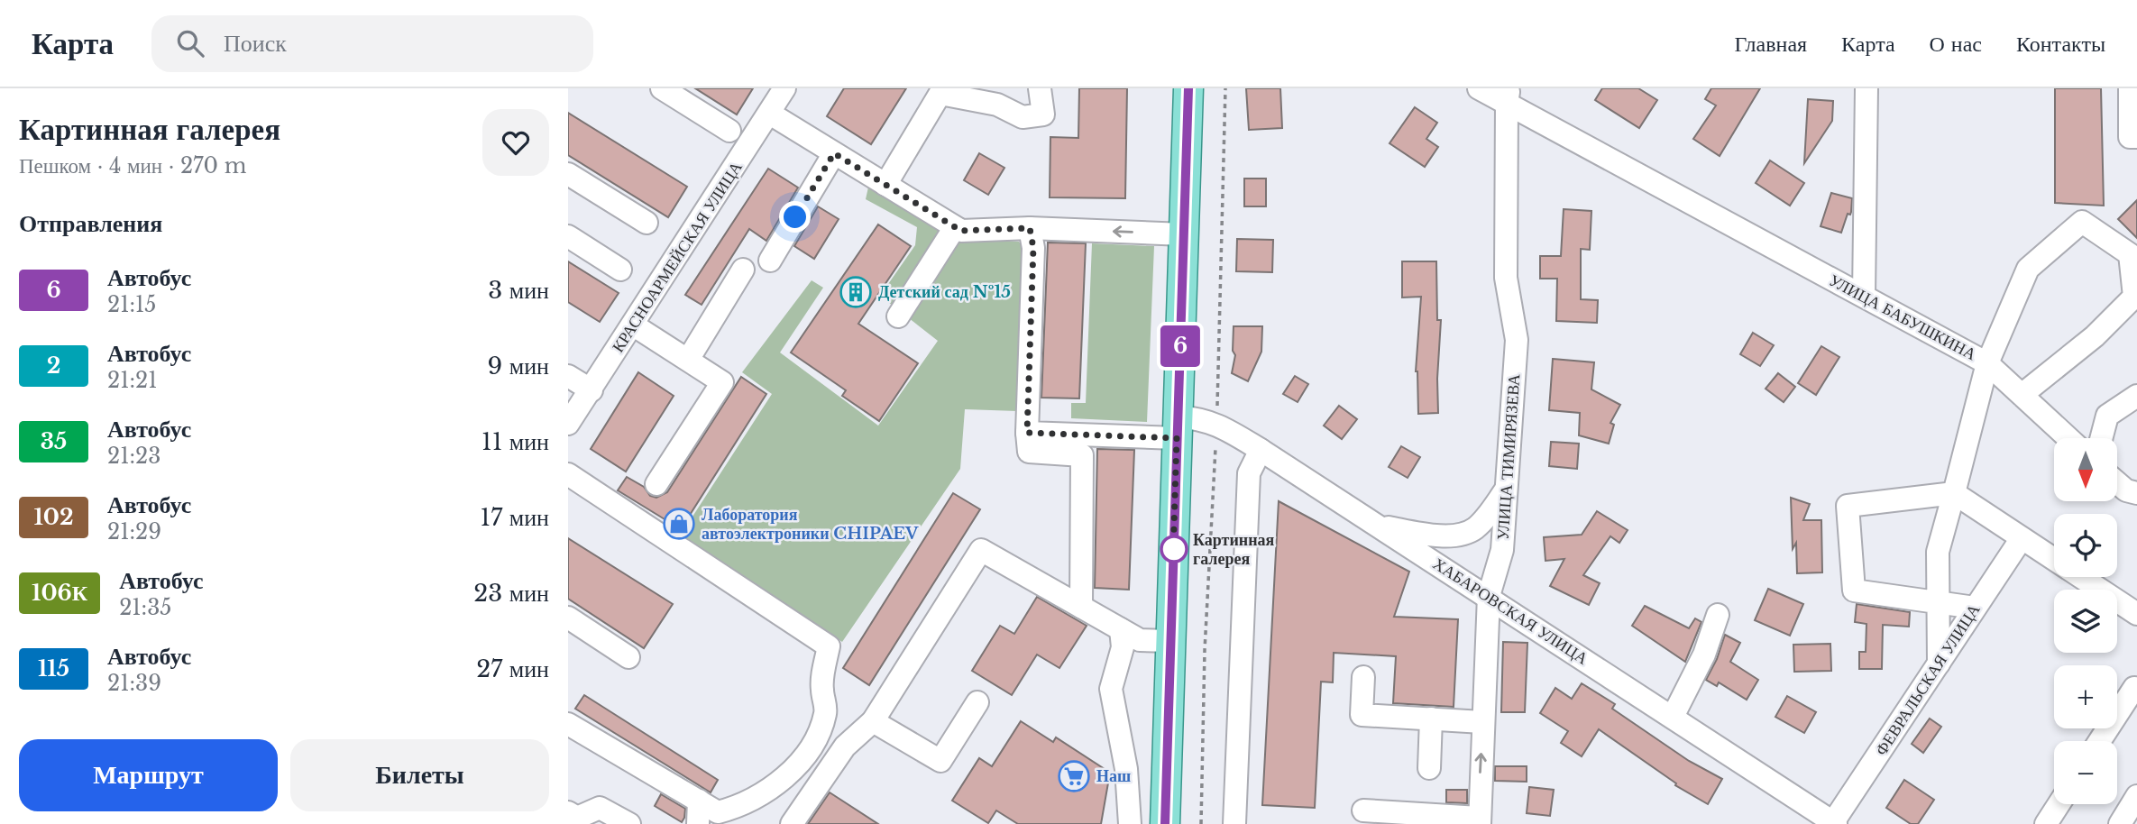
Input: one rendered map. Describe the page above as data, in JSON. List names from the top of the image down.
{
  "streets": {
    "street": [
      "КРАСНОАРМЕЙСКАЯ УЛИЦА",
      "УЛИЦА БАБУШКИНА",
      "УЛИЦА ТИМИРЯЗЕВА",
      "ХАБАРОВСКАЯ УЛИЦА",
      "ФЕВРАЛЬСКАЯ УЛИЦА"
    ]
  },
  "crossings": [
    ["УЛИЦА БАБУШКИНА", "УЛИЦА ТИМИРЯЗЕВА"],
    ["УЛИЦА БАБУШКИНА", "ФЕВРАЛЬСКАЯ УЛИЦА"],
    ["УЛИЦА ТИМИРЯЗЕВА", "ХАБАРОВСКАЯ УЛИЦА"],
    ["ХАБАРОВСКАЯ УЛИЦА", "ФЕВРАЛЬСКАЯ УЛИЦА"]
  ],
  "places": {
    "building": ["Детский сад №15"],
    "shop": ["Лаборатория автоэлектроники CHIPAEV"],
    "other": ["Картинная галерея"],
    "supermarket": ["Наш"]
  },
  "lines": ["bus line 6"],
  "north": "bottom",
  "page": {
    "header": "Карта",
    "search": "Поиск",
    "nav": [
      "Главная",
      "Карта",
      "О нас",
      "Контакты"
    ],
    "heading": [
      ["Картинная галерея", "Пешком · 4 мин · 270 m"],
      "Отправления"
    ],
    "on_map": "6",
    "list": [
      {
        "mark": "6",
        "name": "Автобус",
        "note": "21:15",
        "value": "3 мин"
      },
      {
        "mark": "2",
        "name": "Автобус",
        "note": "21:21",
        "value": "9 мин"
      },
      {
        "mark": "35",
        "name": "Автобус",
        "note": "21:23",
        "value": "11 мин"
      },
      {
        "mark": "102",
        "name": "Автобус",
        "note": "21:29",
        "value": "17 мин"
      },
      {
        "mark": "106К",
        "name": "Автобус",
        "note": "21:35",
        "value": "23 мин"
      },
      {
        "mark": "115",
        "name": "Автобус",
        "note": "21:39",
        "value": "27 мин"
      }
    ],
    "map_buttons": ["+", "−"],
    "buttons": ["Маршрут", "Билеты"]
  }
}
